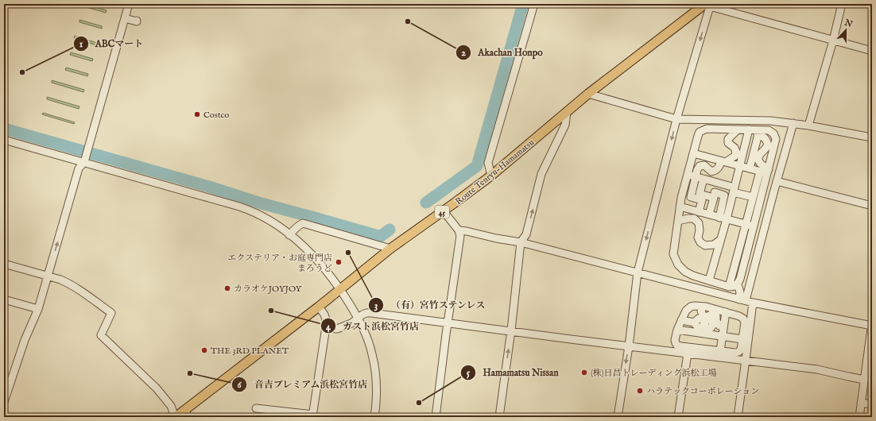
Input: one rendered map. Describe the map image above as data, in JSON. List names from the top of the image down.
{
  "streets": {
    "main road": ["Route Tenryu-Hamamatsu", "45"]
  },
  "places": [
    "Akachan Honpo",
    "ABCマート",
    "Costco",
    "（有）宮竹ステンレス",
    "エクステリア・お庭専門店 まろうど",
    "カラオケJOYJOY",
    "ガスト浜松宮竹店",
    "THE 3RD PLANET",
    "(株)日昌トレーディング浜松工場",
    "音吉プレミアム浜松宮竹店",
    "ハラテックコーポレーション",
    "Hamamatsu Nissan"
  ],
  "north": "top"
}
